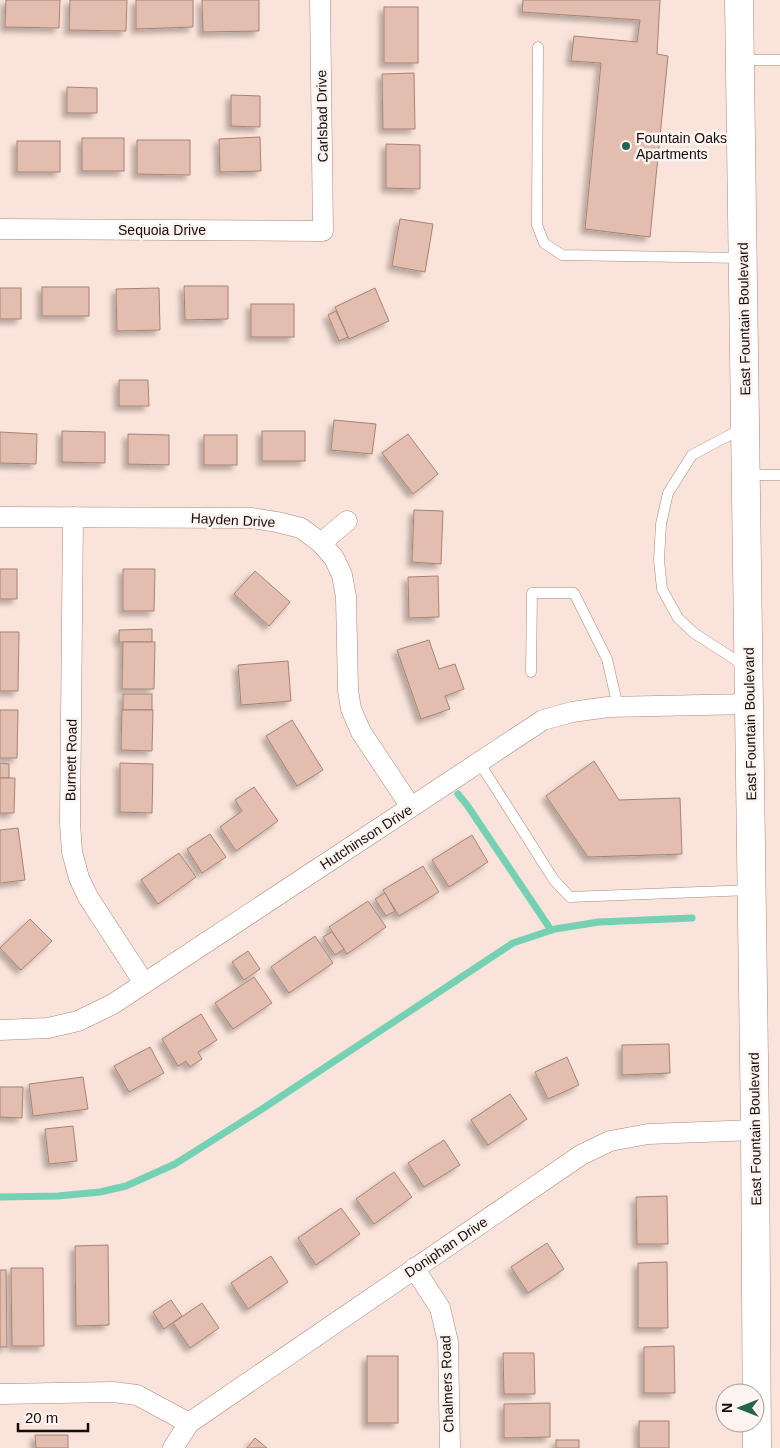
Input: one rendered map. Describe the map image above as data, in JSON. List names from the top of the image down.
{
  "streets": {
    "main road": ["East Fountain Boulevard"],
    "street": [
      "Carlsbad Drive",
      "Sequoia Drive",
      "Hayden Drive",
      "Burnett Road",
      "Hutchinson Drive",
      "Doniphan Drive",
      "Chalmers Road"
    ]
  },
  "crossings": [
    ["Carlsbad Drive", "Sequoia Drive"],
    ["East Fountain Boulevard", "Hutchinson Drive"],
    ["East Fountain Boulevard", "Doniphan Drive"],
    ["Hayden Drive", "Burnett Road"],
    ["Hayden Drive", "Hutchinson Drive"],
    ["Burnett Road", "Hutchinson Drive"],
    ["Doniphan Drive", "Chalmers Road"]
  ],
  "places": ["Fountain Oaks Apartments"],
  "scale_bar": "20 m",
  "north": "left"
}
